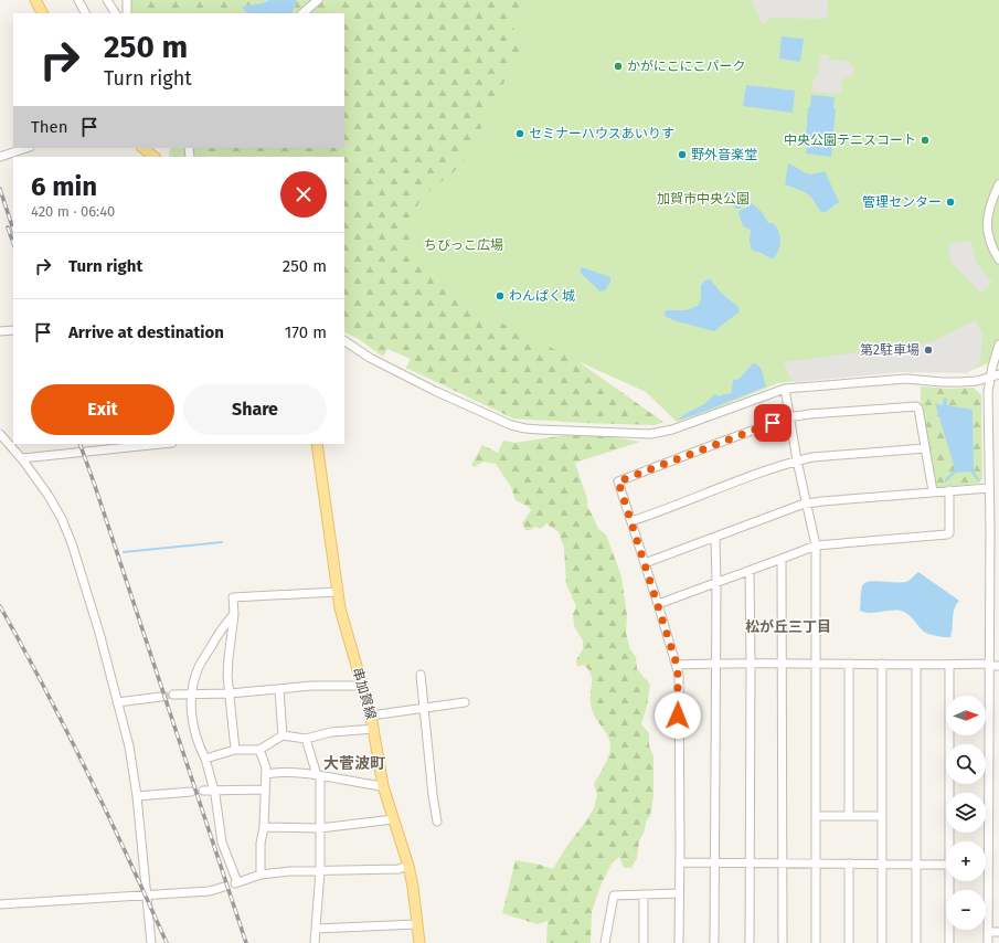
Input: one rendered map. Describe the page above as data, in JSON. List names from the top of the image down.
{
  "streets": {
    "main road": ["串加賀線"]
  },
  "districts": ["松が丘三丁目", "大菅波町"],
  "parks": ["加賀市中央公園", "ちびっこ広場"],
  "places": [
    "かがにこにこパーク",
    "セミナーハウスあいりす",
    "中央公園テニスコート",
    "野外音楽堂",
    "管理センター",
    "わんぱく城",
    "第2駐車場"
  ],
  "north": "right",
  "page": {
    "turn": ["250 m", "Turn right"],
    "then": "Then",
    "heading": ["6 min", "420 m · 06:40"],
    "list": [
      {
        "name": "Turn right",
        "value": "250 m"
      },
      {
        "name": "Arrive at destination",
        "value": "170 m"
      }
    ],
    "buttons": ["Exit", "Share"],
    "map_buttons": ["+", "−"]
  }
}
